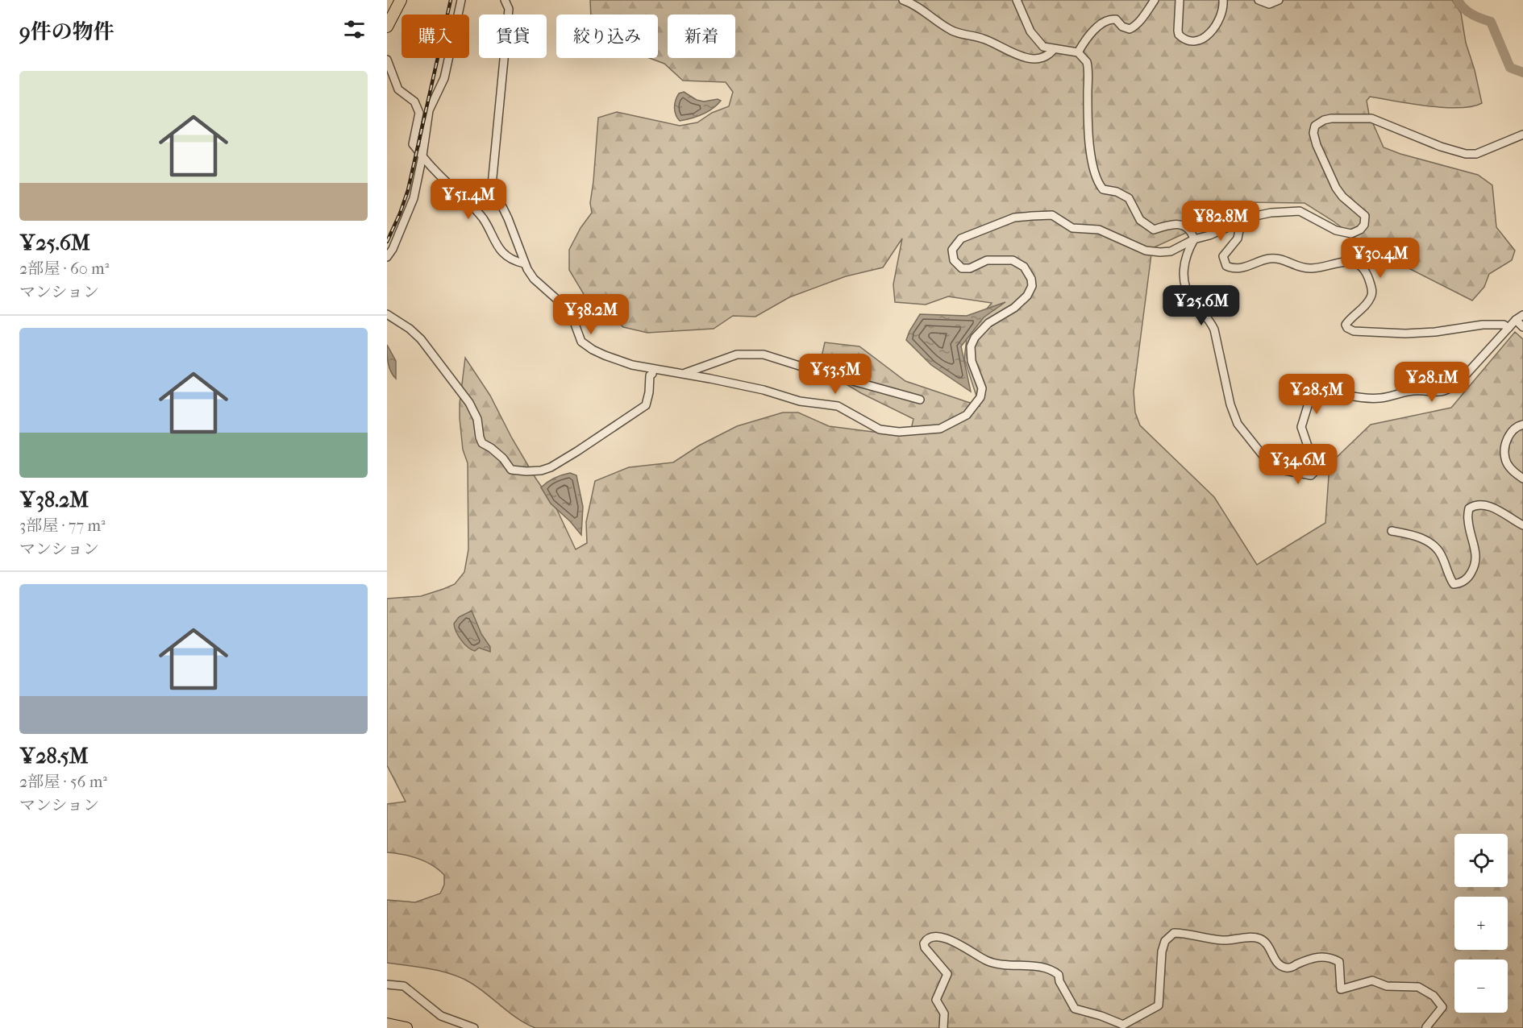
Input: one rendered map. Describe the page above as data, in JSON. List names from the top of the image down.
{
  "page": {
    "heading": "9件の物件",
    "chip": [
      "購入",
      "賃貸",
      "絞り込み",
      "新着"
    ],
    "list": [
      {
        "name": "¥25.6M",
        "note": "2部屋 · 60 m² · マンション"
      },
      {
        "name": "¥38.2M",
        "note": "3部屋 · 77 m² · マンション"
      },
      {
        "name": "¥28.5M",
        "note": "2部屋 · 56 m² · マンション"
      }
    ],
    "price": [
      "¥51.4M",
      "¥82.8M",
      "¥30.4M",
      "¥25.6M",
      "¥38.2M",
      "¥53.5M",
      "¥28.1M",
      "¥28.5M",
      "¥34.6M"
    ],
    "map_buttons": ["+", "−"]
  }
}
